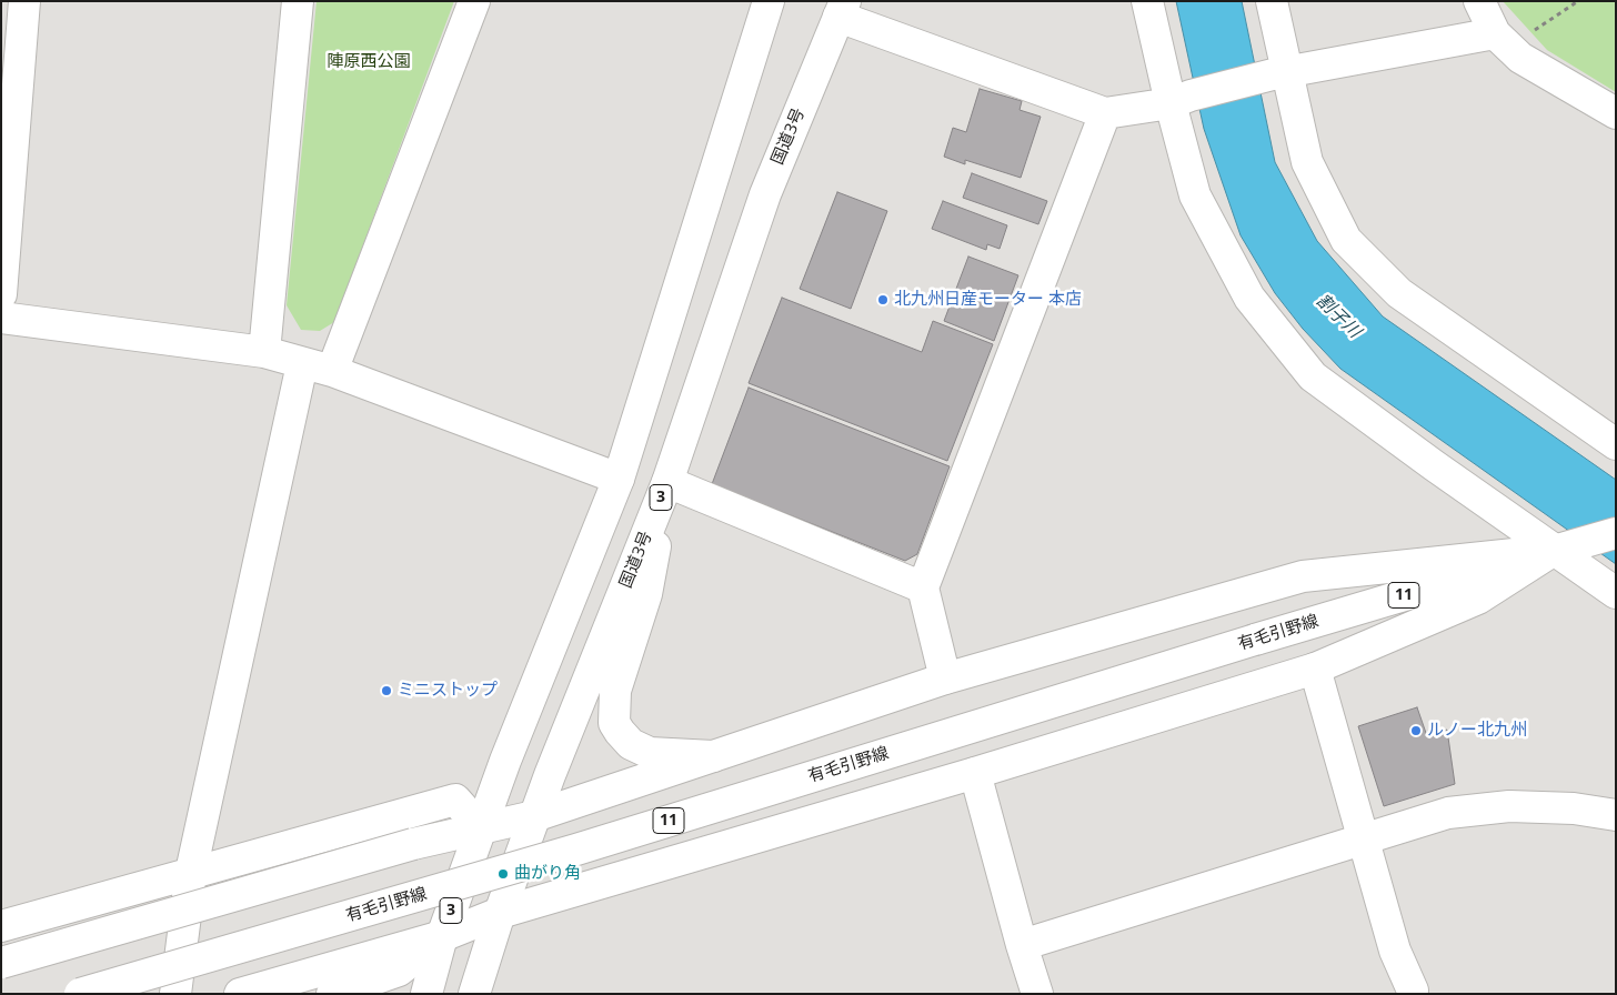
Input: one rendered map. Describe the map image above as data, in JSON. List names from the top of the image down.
{
  "streets": {
    "main road": [
      "国道3号",
      "3",
      "11",
      "有毛引野線"
    ]
  },
  "water": ["割子川"],
  "parks": ["陣原西公園"],
  "places": [
    "北九州日産モーター 本店",
    "ミニストップ",
    "ルノー北九州",
    "曲がり角"
  ]
}
